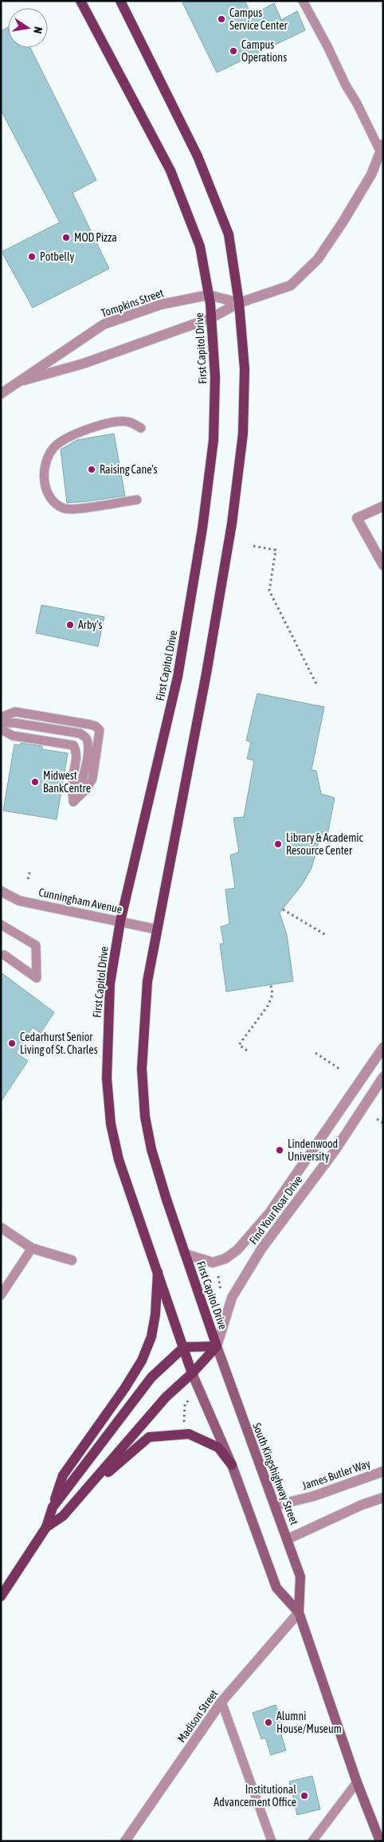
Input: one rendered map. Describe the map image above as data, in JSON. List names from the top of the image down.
{
  "streets": {
    "main road": ["First Capitol Drive", "South Kingshighway Street"],
    "street": [
      "Tompkins Street",
      "Cunningham Avenue",
      "Find Your Roar Drive",
      "James Butler Way",
      "Madison Street"
    ]
  },
  "crossings": [
    ["Tompkins Street", "First Capitol Drive"],
    ["First Capitol Drive", "Cunningham Avenue"],
    ["First Capitol Drive", "Find Your Roar Drive"],
    ["First Capitol Drive", "South Kingshighway Street"],
    ["Find Your Roar Drive", "South Kingshighway Street"],
    ["South Kingshighway Street", "James Butler Way"],
    ["South Kingshighway Street", "Madison Street"]
  ],
  "places": [
    "Campus Service Center",
    "Campus Operations",
    "MOD Pizza",
    "Potbelly",
    "Raising Cane's",
    "Arby's",
    "Midwest BankCentre",
    "Library & Academic Resource Center",
    "Cedarhurst Senior Living of St. Charles",
    "Lindenwood University",
    "Alumni House/Museum",
    "Institutional Advancement Office"
  ],
  "north": "right"
}
